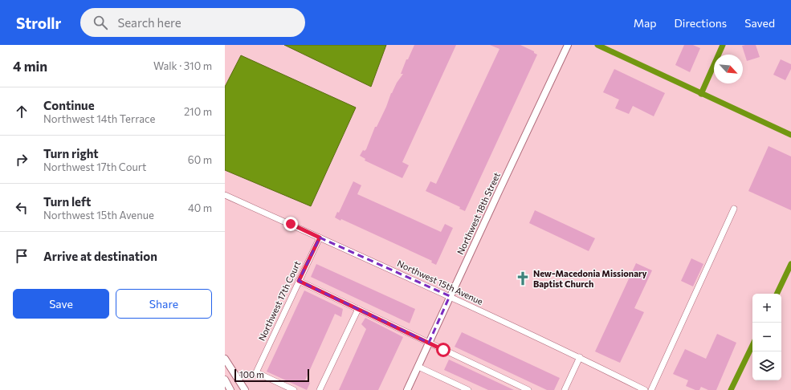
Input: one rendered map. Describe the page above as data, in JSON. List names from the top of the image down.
{
  "streets": {
    "street": ["Northwest 18th Street", "Northwest 15th Avenue", "Northwest 17th Court"]
  },
  "crossings": [
    ["Northwest 18th Street", "Northwest 15th Avenue"],
    ["Northwest 15th Avenue", "Northwest 17th Court"]
  ],
  "places": {
    "church": ["New-Macedonia Missionary Baptist Church"]
  },
  "scale_bar": "100 m",
  "north": "bottom right",
  "page": {
    "header": "Strollr",
    "search": "Search here",
    "nav": ["Map", "Directions", "Saved"],
    "heading": ["4 min", "Walk · 310 m"],
    "list": [
      ["Continue", "Northwest 14th Terrace", "210 m"],
      ["Turn right", "Northwest 17th Court", "60 m"],
      ["Turn left", "Northwest 15th Avenue", "40 m"],
      "Arrive at destination"
    ],
    "buttons": ["Save", "Share"],
    "map_buttons": ["+", "−"],
    "scale": "100 m"
  }
}
